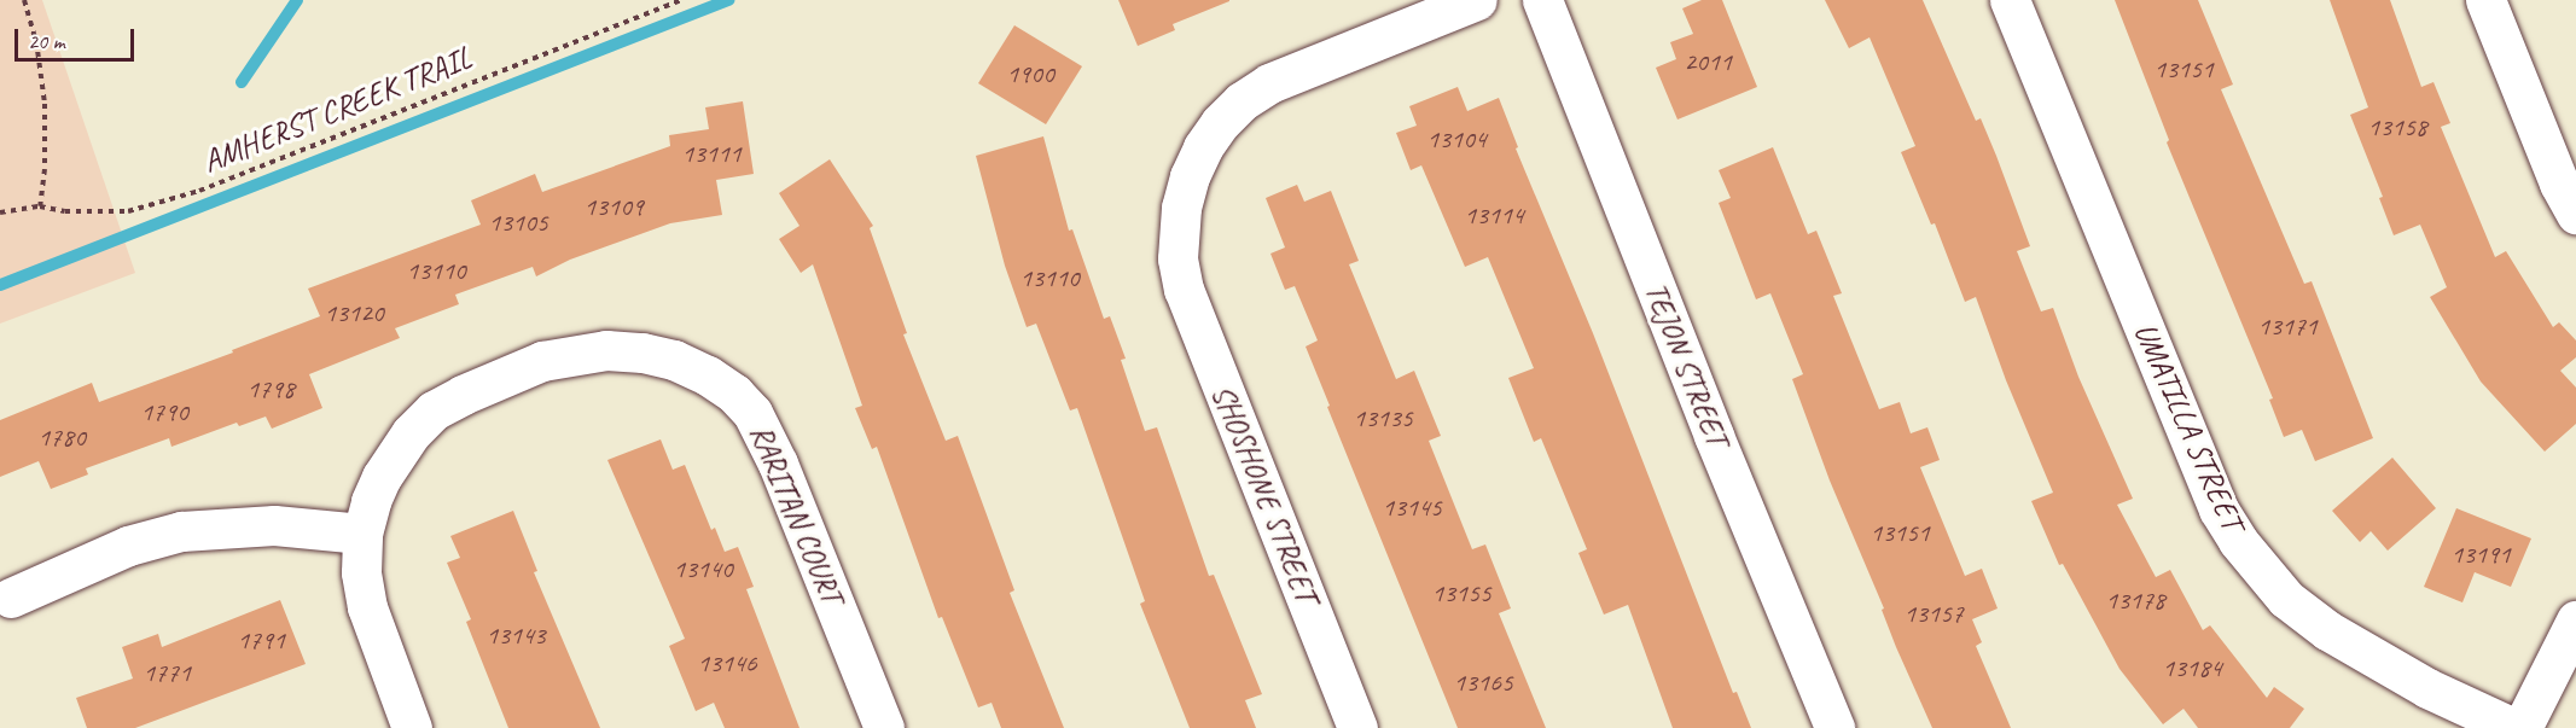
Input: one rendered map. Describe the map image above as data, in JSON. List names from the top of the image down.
{
  "streets": {
    "street": [
      "TEJON STREET",
      "UMATILLA STREET",
      "SHOSHONE STREET",
      "RARITAN COURT"
    ],
    "path": ["AMHERST CREEK TRAIL"]
  },
  "house_numbers": [
    "2011",
    "13151",
    "1900",
    "13158",
    "13104",
    "13111",
    "13109",
    "13114",
    "13105",
    "13110",
    "13110",
    "13120",
    "13171",
    "1798",
    "1790",
    "13135",
    "1780",
    "13145",
    "13151",
    "13191",
    "13140",
    "13155",
    "13178",
    "13157",
    "13143",
    "1791",
    "13146",
    "13184",
    "1771",
    "13165"
  ],
  "scale_bar": "20 m"
}
